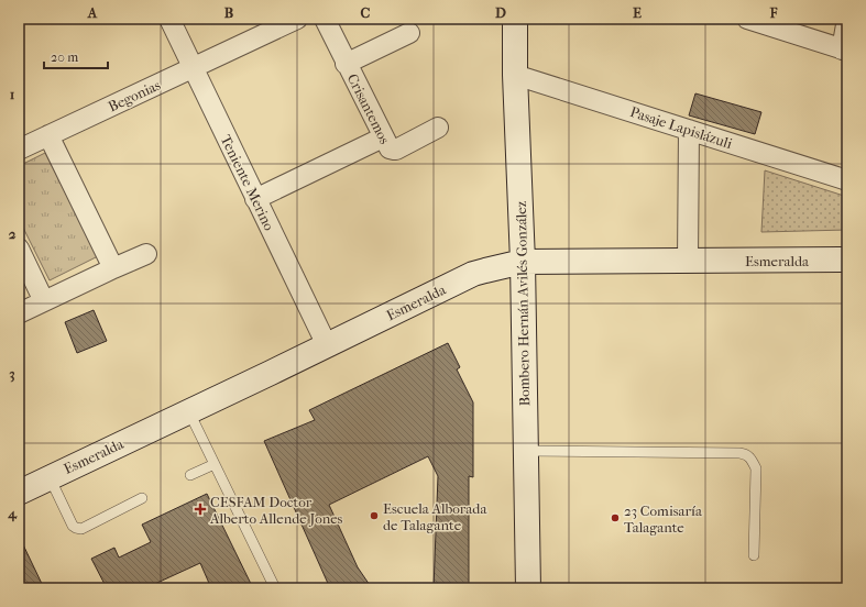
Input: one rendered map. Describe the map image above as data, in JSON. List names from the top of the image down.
{
  "streets": {
    "street": [
      "Begonias",
      "Crisantemos",
      "Pasaje Lapislázuli",
      "Teniente Merino",
      "Esmeralda",
      "Bombero Hernán Avilés González"
    ]
  },
  "crossings": [
    ["Begonias", "Teniente Merino"],
    ["Pasaje Lapislázuli", "Bombero Hernán Avilés González"],
    ["Teniente Merino", "Esmeralda"],
    ["Esmeralda", "Bombero Hernán Avilés González"]
  ],
  "places": {
    "health": ["CESFAM Doctor Alberto Allende Jones"],
    "other": ["Escuela Alborada de Talagante", "23 Comisaría Talagante"]
  },
  "scale_bar": "20 m",
  "grid": {
    "columns": [
      "A",
      "B",
      "C",
      "D",
      "E",
      "F"
    ],
    "rows": [
      "1",
      "2",
      "3",
      "4"
    ]
  }
}
